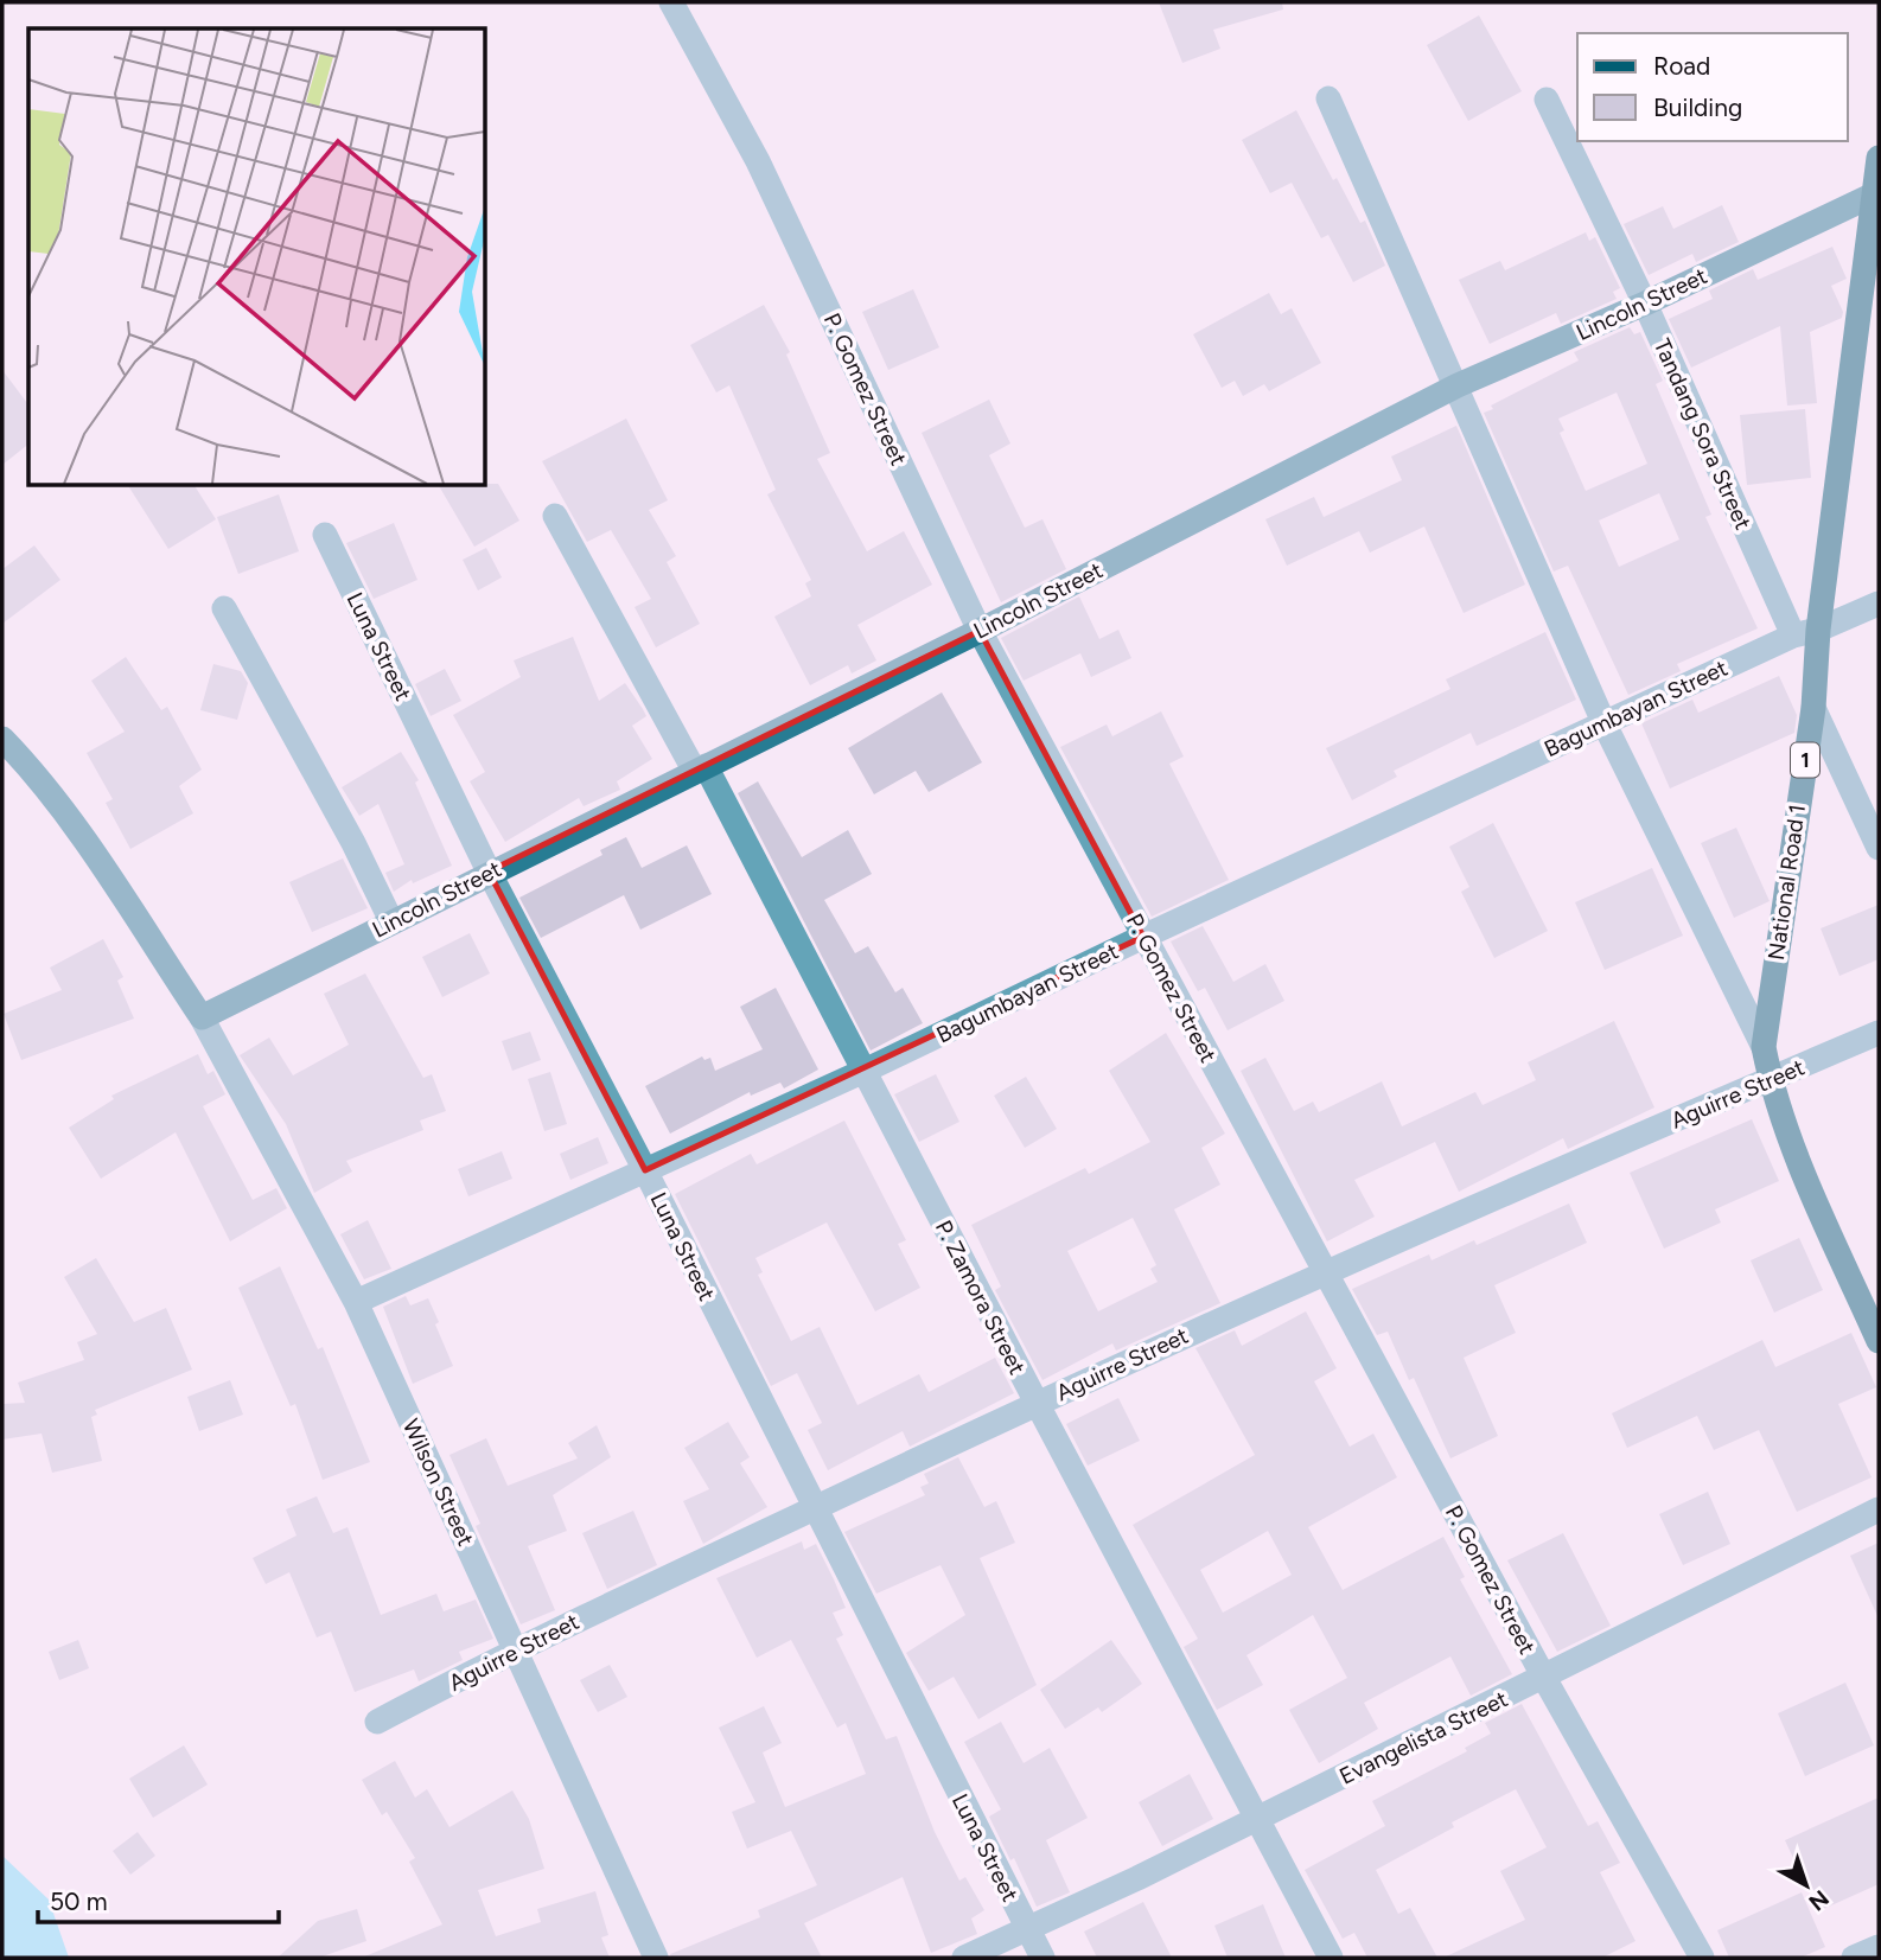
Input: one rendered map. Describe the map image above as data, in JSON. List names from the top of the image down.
{
  "streets": {
    "main road": ["1", "National Road 1"],
    "street": [
      "Lincoln Street",
      "P. Gomez Street",
      "Tandang Sora Street",
      "Luna Street",
      "Bagumbayan Street",
      "Aguirre Street",
      "P. Zamora Street",
      "Wilson Street",
      "Evangelista Street"
    ]
  },
  "crossings": [
    ["Lincoln Street", "P. Gomez Street"],
    ["Lincoln Street", "Tandang Sora Street"],
    ["Lincoln Street", "Luna Street"],
    ["Lincoln Street", "National Road 1"],
    ["Lincoln Street", "P. Zamora Street"],
    ["Lincoln Street", "Wilson Street"],
    ["P. Gomez Street", "Bagumbayan Street"],
    ["P. Gomez Street", "Aguirre Street"],
    ["P. Gomez Street", "Evangelista Street"],
    ["Tandang Sora Street", "Bagumbayan Street"],
    ["Luna Street", "Bagumbayan Street"],
    ["Luna Street", "Aguirre Street"],
    ["Luna Street", "Evangelista Street"],
    ["Bagumbayan Street", "National Road 1"],
    ["Bagumbayan Street", "P. Zamora Street"],
    ["Bagumbayan Street", "Wilson Street"],
    ["National Road 1", "Aguirre Street"],
    ["Aguirre Street", "P. Zamora Street"],
    ["Aguirre Street", "Wilson Street"],
    ["P. Zamora Street", "Evangelista Street"]
  ],
  "legend": ["Road", "Building"],
  "scale_bar": "50 m",
  "north": "bottom right"
}
